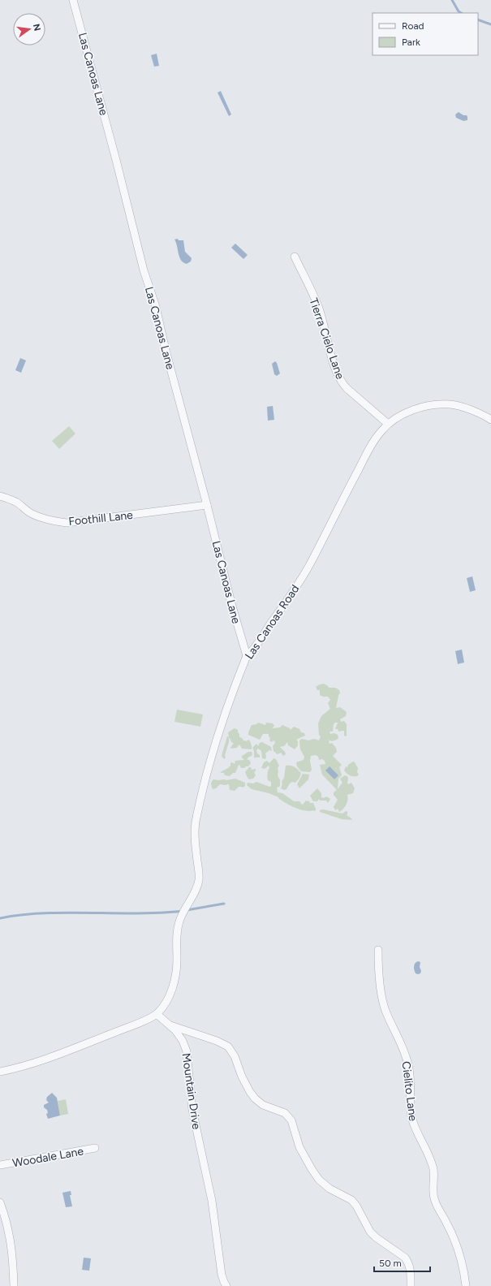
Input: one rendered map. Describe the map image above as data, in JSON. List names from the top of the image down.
{
  "streets": {
    "street": [
      "Las Canoas Lane",
      "Tierra Cielo Lane",
      "Foothill Lane",
      "Las Canoas Road",
      "Mountain Drive",
      "Cielito Lane",
      "Woodale Lane"
    ]
  },
  "crossings": [
    ["Las Canoas Lane", "Foothill Lane"],
    ["Las Canoas Lane", "Las Canoas Road"],
    ["Tierra Cielo Lane", "Las Canoas Road"],
    ["Las Canoas Road", "Mountain Drive"]
  ],
  "legend": ["Road", "Park"],
  "scale_bar": "50 m",
  "north": "right"
}
